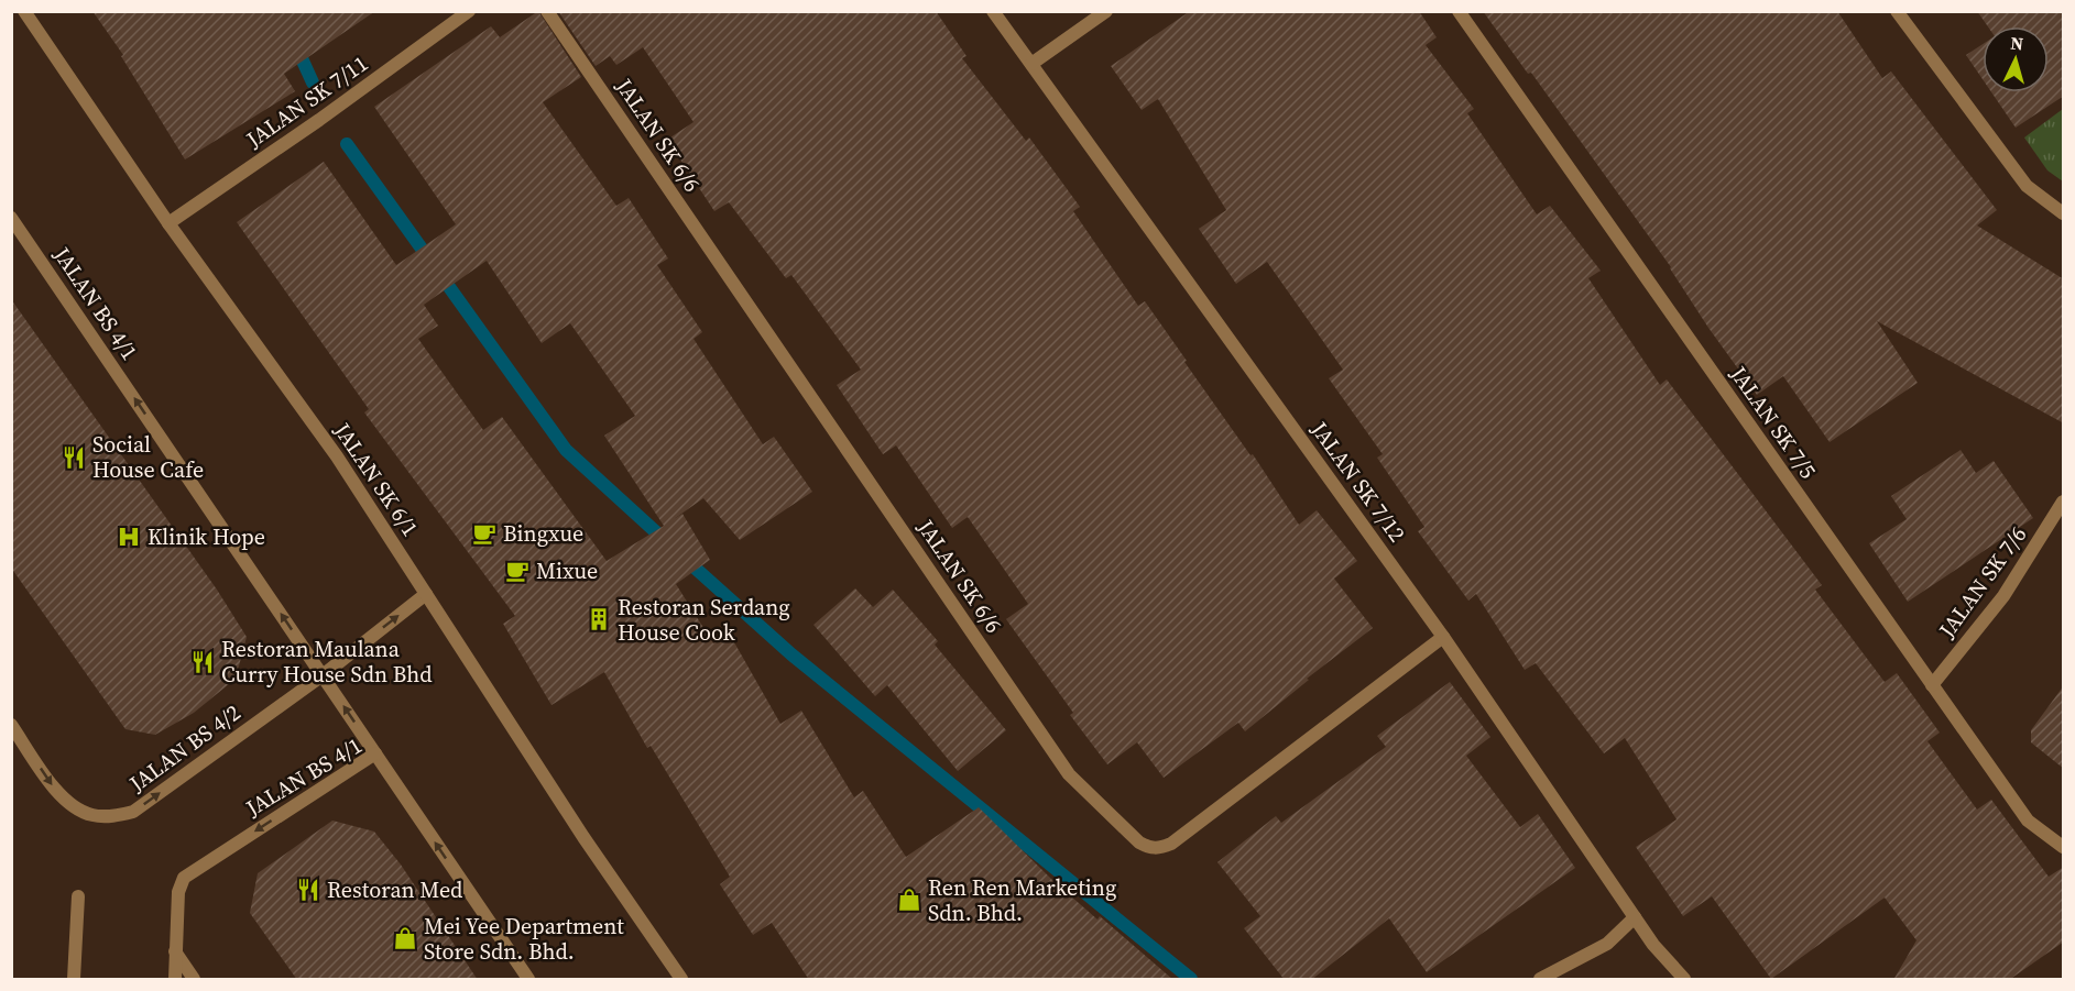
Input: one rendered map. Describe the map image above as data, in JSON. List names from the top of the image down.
{
  "streets": {
    "street": [
      "JALAN SK 7/11",
      "JALAN SK 6/6",
      "JALAN BS 4/1",
      "JALAN SK 7/5",
      "JALAN SK 6/1",
      "JALAN SK 7/12",
      "JALAN SK 7/6",
      "JALAN BS 4/2"
    ]
  },
  "crossings": [
    ["JALAN SK 7/11", "JALAN SK 6/1"],
    ["JALAN SK 6/6", "JALAN SK 7/12"],
    ["JALAN BS 4/1", "JALAN BS 4/2"],
    ["JALAN SK 7/5", "JALAN SK 7/6"],
    ["JALAN SK 6/1", "JALAN BS 4/2"]
  ],
  "one_way": ["JALAN BS 4/2"],
  "places": {
    "restaurant": ["Social House Cafe", "Restoran Maulana Curry House Sdn Bhd", "Restoran Med"],
    "cafe": ["Bingxue", "Mixue"],
    "hospital": ["Klinik Hope"],
    "building": ["Restoran Serdang House Cook"],
    "shop": ["Ren Ren Marketing Sdn. Bhd.", "Mei Yee Department Store Sdn. Bhd."]
  },
  "north": "top"
}
